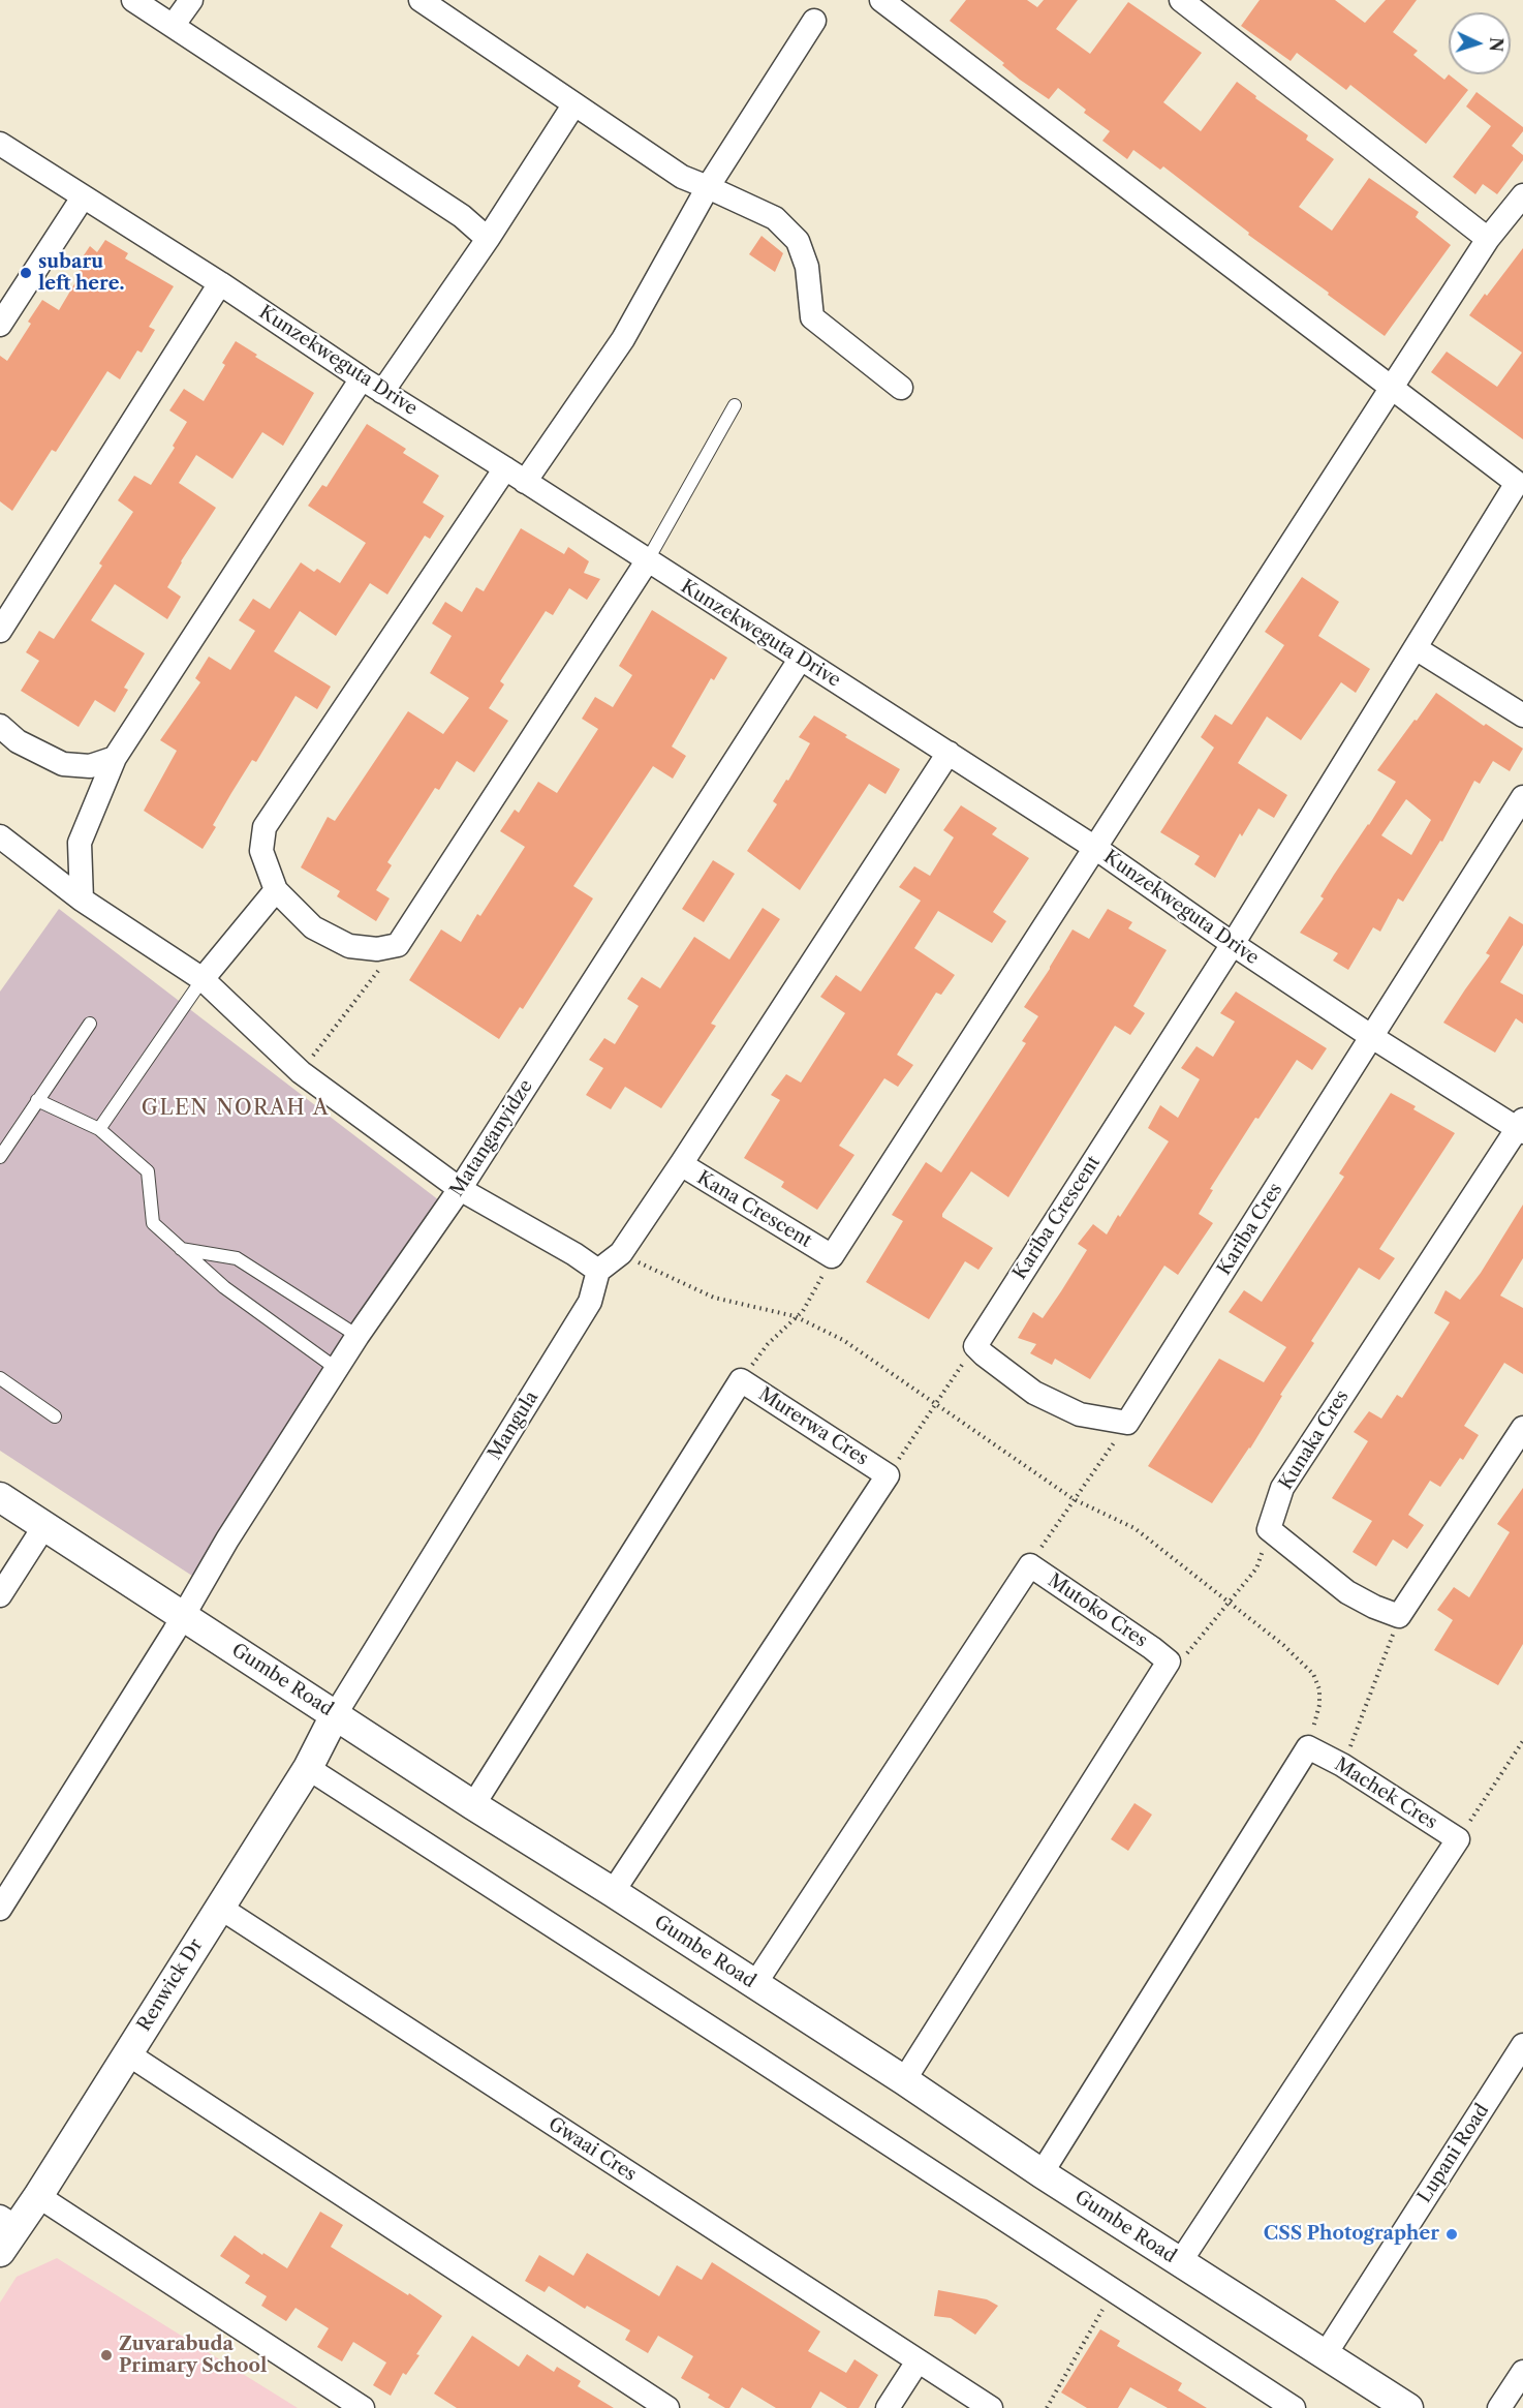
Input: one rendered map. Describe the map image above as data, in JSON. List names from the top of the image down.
{
  "streets": {
    "street": [
      "Kunzekweguta Drive",
      "Matanganyidze",
      "Kana Crescent",
      "Kariba Crescent",
      "Kariba Cres",
      "Mangula",
      "Murerwa Cres",
      "Kunaka Cres",
      "Mutoko Cres",
      "Gumbe Road",
      "Machek Cres",
      "Renwick Dr",
      "Gwaai Cres",
      "Lupani Road"
    ]
  },
  "crossings": [
    ["Kunzekweguta Drive", "Matanganyidze"],
    ["Kunzekweguta Drive", "Kana Crescent"],
    ["Kunzekweguta Drive", "Kariba Crescent"],
    ["Kunzekweguta Drive", "Kariba Cres"],
    ["Kunzekweguta Drive", "Kunaka Cres"],
    ["Matanganyidze", "Gumbe Road"],
    ["Mangula", "Gumbe Road"],
    ["Mangula", "Renwick Dr"],
    ["Murerwa Cres", "Gumbe Road"],
    ["Mutoko Cres", "Gumbe Road"],
    ["Gumbe Road", "Machek Cres"],
    ["Gumbe Road", "Renwick Dr"],
    ["Gumbe Road", "Lupani Road"],
    ["Renwick Dr", "Gwaai Cres"]
  ],
  "districts": ["GLEN NORAH A"],
  "places": ["subaru left here.", "CSS Photographer", "Zuvarabuda Primary School"],
  "north": "right"
}
